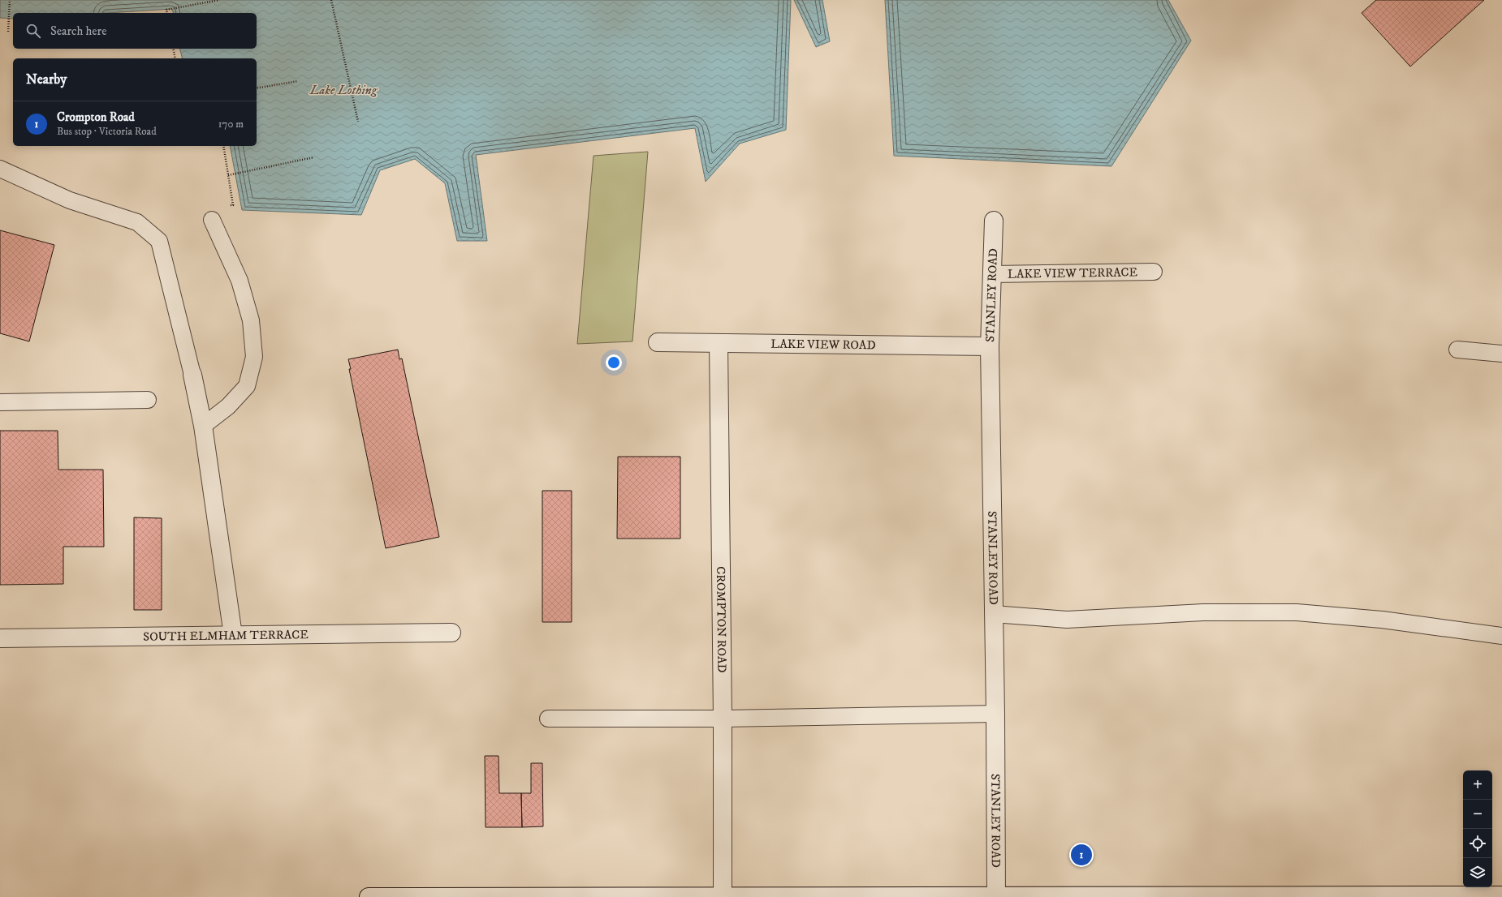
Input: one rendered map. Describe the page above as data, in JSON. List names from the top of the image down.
{
  "streets": {
    "street": [
      "STANLEY ROAD",
      "LAKE VIEW ROAD",
      "CROMPTON ROAD",
      "SOUTH ELMHAM TERRACE"
    ],
    "lane": ["LAKE VIEW TERRACE"]
  },
  "crossings": [
    ["LAKE VIEW TERRACE", "STANLEY ROAD"],
    ["STANLEY ROAD", "LAKE VIEW ROAD"],
    ["LAKE VIEW ROAD", "CROMPTON ROAD"]
  ],
  "water": ["Lake Lothing"],
  "page": {
    "search": "Search here",
    "heading": "Nearby",
    "list": [
      {
        "mark": "1",
        "name": "Crompton Road",
        "note": "Bus stop · Victoria Road",
        "value": "170 m"
      }
    ],
    "map_buttons": ["+", "−"],
    "pins": "1"
  }
}
